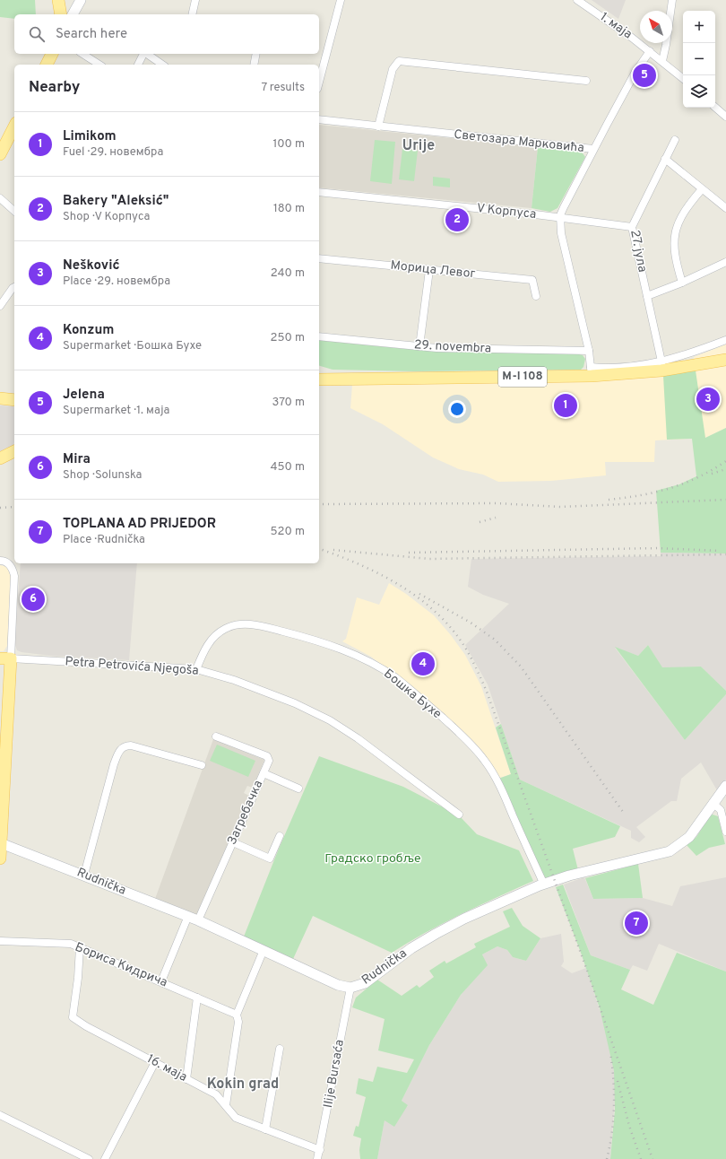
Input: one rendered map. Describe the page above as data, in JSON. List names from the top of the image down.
{
  "streets": {
    "main road": ["M-I 108"],
    "street": [
      "1. маја",
      "Светозара Марковића",
      "V Корпуса",
      "27. јула",
      "Морица Левог",
      "29. novembra",
      "Petra Petrovića Njegoša",
      "Бошка Бухе",
      "Загребачка",
      "Rudnička",
      "Бориса Kидрича",
      "16. маја",
      "Ilije Bursaća"
    ]
  },
  "crossings": [
    ["V Корпуса", "27. јула"],
    ["27. јула", "M-I 108"],
    ["Petra Petrovića Njegoša", "Бошка Бухе"],
    ["Бошка Бухе", "Rudnička"],
    ["Загребачка", "Rudnička"],
    ["Rudnička", "Ilije Bursaća"],
    ["Бориса Kидрича", "16. маја"],
    ["16. маја", "Ilije Bursaća"]
  ],
  "districts": ["Urije", "Kokin grad"],
  "parks": ["Градско гробље"],
  "north": "top left",
  "page": {
    "map_buttons": ["+", "−"],
    "search": "Search here",
    "pins": [
      "5",
      "2",
      "3",
      "1",
      "6",
      "4",
      "7"
    ],
    "heading": ["Nearby", "7 results"],
    "list": [
      {
        "mark": "1",
        "name": "Limikom",
        "note": "Fuel · 29. новембра",
        "value": "100 m"
      },
      {
        "mark": "2",
        "name": "Bakery \"Aleksić\"",
        "note": "Shop · V Корпуса",
        "value": "180 m"
      },
      {
        "mark": "3",
        "name": "Nešković",
        "note": "Place · 29. новембра",
        "value": "240 m"
      },
      {
        "mark": "4",
        "name": "Konzum",
        "note": "Supermarket · Бошка Бухе",
        "value": "250 m"
      },
      {
        "mark": "5",
        "name": "Jelena",
        "note": "Supermarket · 1. маја",
        "value": "370 m"
      },
      {
        "mark": "6",
        "name": "Mira",
        "note": "Shop · Solunska",
        "value": "450 m"
      },
      {
        "mark": "7",
        "name": "TOPLANA AD PRIJEDOR",
        "note": "Place · Rudnička",
        "value": "520 m"
      }
    ]
  }
}
